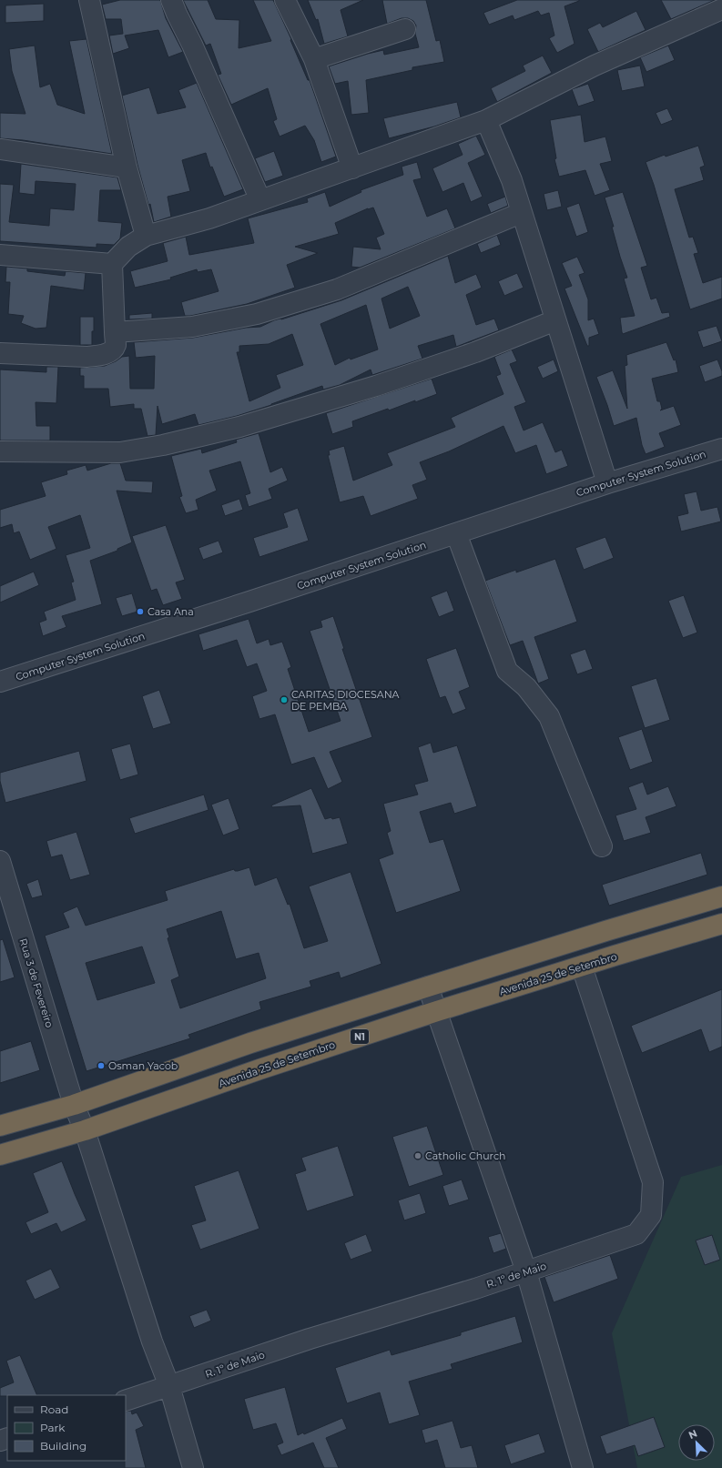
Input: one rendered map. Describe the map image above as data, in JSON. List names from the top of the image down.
{
  "streets": {
    "highway": ["Avenida 25 de Setembro", "N1"],
    "street": ["Computer System Solution", "Rua 3 de Fevereiro", "R. 1º de Maio"]
  },
  "crossings": [
    ["Avenida 25 de Setembro", "Rua 3 de Fevereiro"],
    ["Avenida 25 de Setembro", "R. 1º de Maio"],
    ["Rua 3 de Fevereiro", "R. 1º de Maio"]
  ],
  "places": [
    "Casa Ana",
    "CARITAS DIOCESANA DE PEMBA",
    "Osman Yacob",
    "Catholic Church"
  ],
  "legend": ["Road", "Park", "Building"],
  "north": "top left"
}
